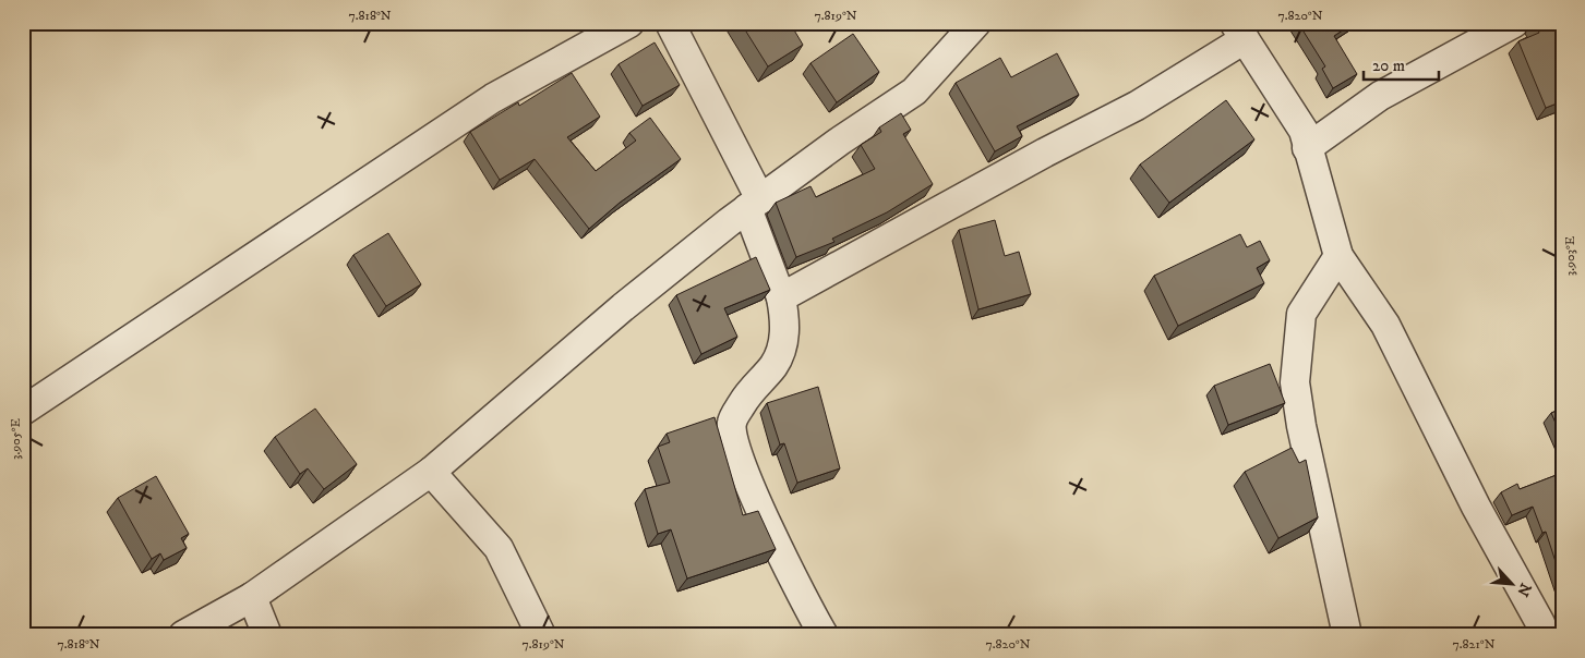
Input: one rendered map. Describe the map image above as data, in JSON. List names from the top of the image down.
{
  "scale_bar": "20 m",
  "north": "bottom right",
  "coordinates": [
    "7.818°N",
    "7.819°N",
    "7.820°N",
    "3.903°E",
    "3.905°E",
    "7.821°N"
  ]
}
